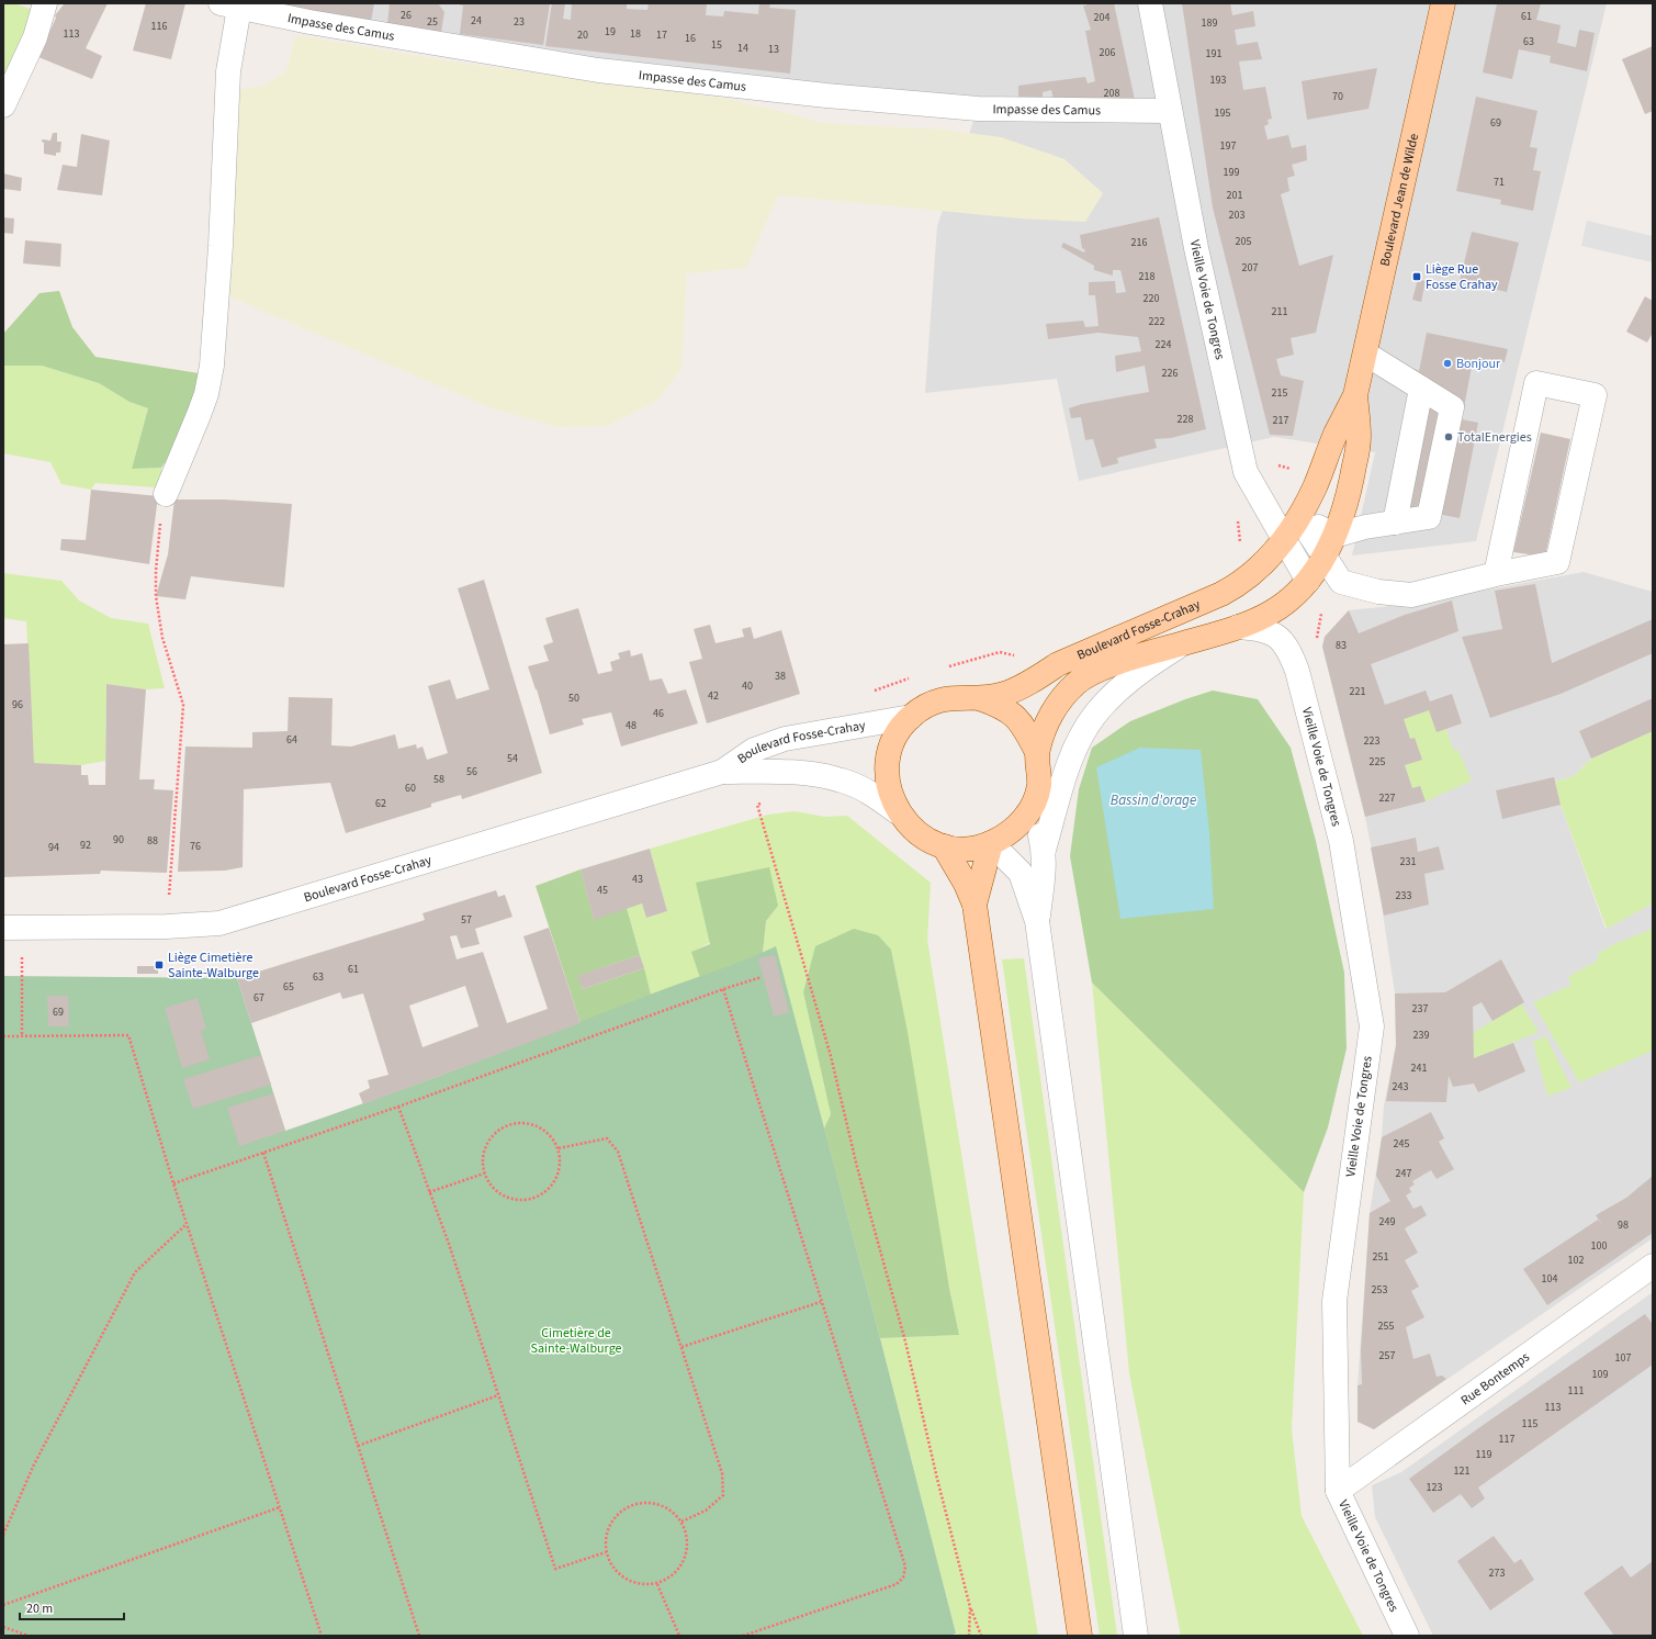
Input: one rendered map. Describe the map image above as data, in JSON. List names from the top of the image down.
{
  "streets": {
    "main road": ["Boulevard Jean de Wilde", "Boulevard Fosse-Crahay"],
    "street": ["Impasse des Camus", "Vieille Voie de Tongres", "Rue Bontemps"]
  },
  "crossings": [
    ["Impasse des Camus", "Vieille Voie de Tongres"],
    ["Boulevard Jean de Wilde", "Vieille Voie de Tongres"],
    ["Boulevard Jean de Wilde", "Boulevard Fosse-Crahay"],
    ["Vieille Voie de Tongres", "Boulevard Fosse-Crahay"],
    ["Vieille Voie de Tongres", "Rue Bontemps"]
  ],
  "water": ["Bassin d'orage"],
  "parks": ["Cimetière de Sainte-Walburge"],
  "places": {
    "transit": ["Liège Rue Fosse Crahay", "Liège Cimetière Sainte-Walburge"],
    "other": ["Bonjour", "TotalEnergies"]
  },
  "house_numbers": [
    "26",
    "61",
    "204",
    "24",
    "25",
    "23",
    "189",
    "116",
    "19",
    "113",
    "18",
    "20",
    "17",
    "16",
    "63",
    "15",
    "14",
    "13",
    "206",
    "191",
    "193",
    "208",
    "70",
    "195",
    "69",
    "197",
    "199",
    "71",
    "201",
    "203",
    "205",
    "216",
    "207",
    "218",
    "220",
    "211",
    "222",
    "224",
    "226",
    "215",
    "228",
    "217",
    "83",
    "38",
    "40",
    "221",
    "42",
    "50",
    "96",
    "46",
    "48",
    "64",
    "223",
    "54",
    "225",
    "56",
    "58",
    "60",
    "227",
    "62",
    "90",
    "88",
    "92",
    "76",
    "94",
    "231",
    "43",
    "45",
    "233",
    "57",
    "61",
    "63",
    "65",
    "67",
    "237",
    "69",
    "239",
    "241",
    "243",
    "245",
    "247",
    "249",
    "98",
    "100",
    "251",
    "102",
    "104",
    "253",
    "255",
    "257",
    "107",
    "109",
    "111",
    "113",
    "115",
    "117",
    "119",
    "121",
    "123",
    "273"
  ],
  "scale_bar": "20 m"
}
